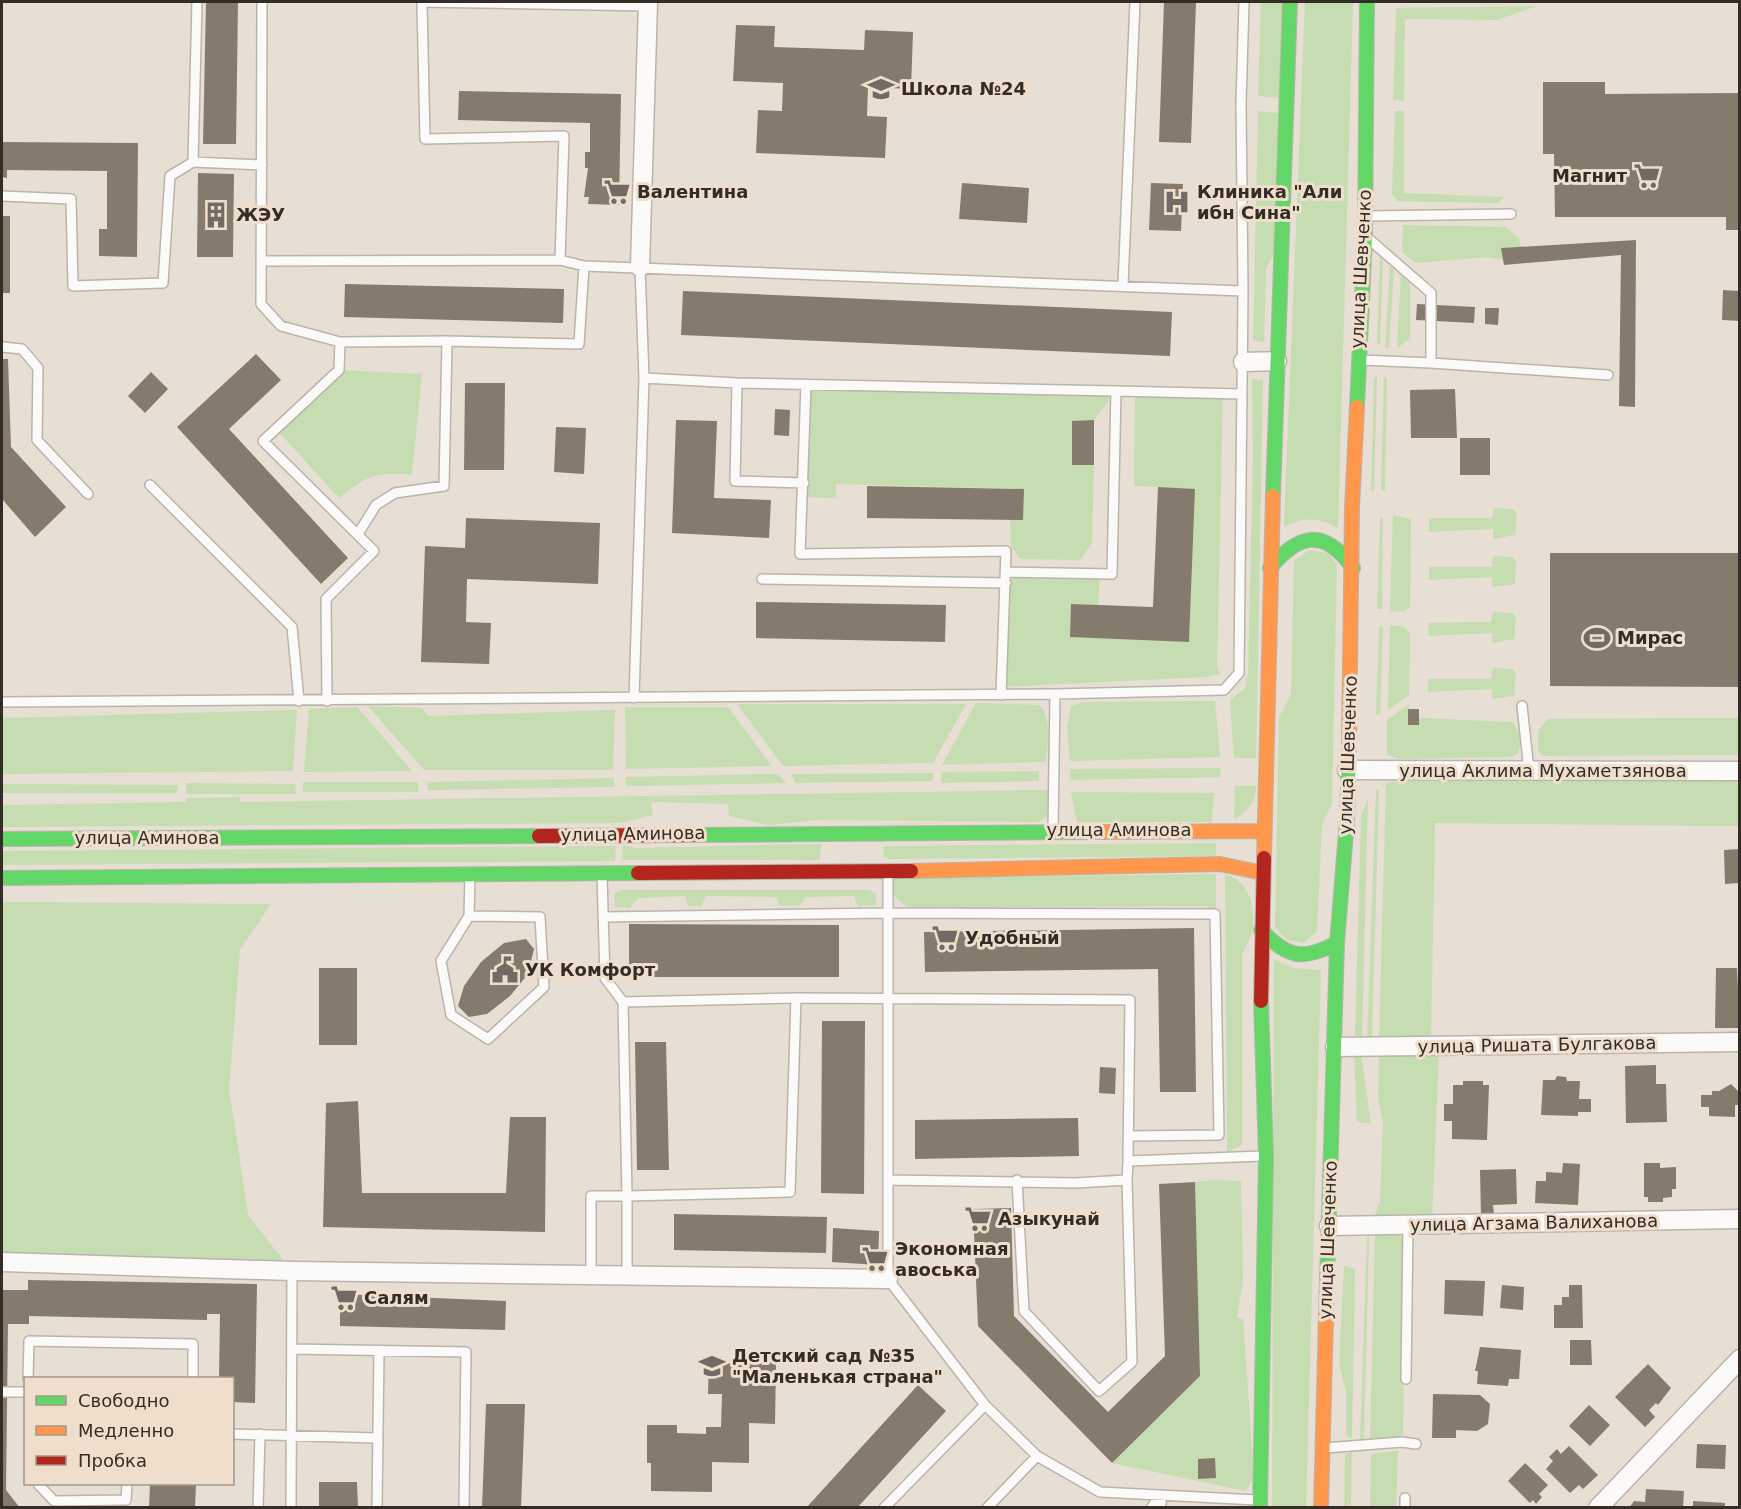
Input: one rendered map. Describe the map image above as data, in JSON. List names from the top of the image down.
{
  "streets": {
    "main road": ["улица Шевченко", "улица Аминова"],
    "street": ["улица Аклима Мухаметзянова", "улица Ришата Булгакова", "улица Агзама Валиханова"]
  },
  "crossings": [
    ["улица Шевченко", "улица Аклима Мухаметзянова"],
    ["улица Шевченко", "улица Ришата Булгакова"],
    ["улица Шевченко", "улица Агзама Валиханова"]
  ],
  "places": {
    "school or university": ["Школа №24", "Детский сад №35 \"Маленькая страна\""],
    "supermarket": [
      "Магнит",
      "Валентина",
      "Удобный",
      "Азыкунай",
      "Экономная авоська",
      "Салям"
    ],
    "hospital": ["Клиника \"Али ибн Сина\""],
    "building": ["ЖЭУ"],
    "sports": ["Мирас"],
    "public building": ["УК Комфорт"]
  },
  "legend": ["Свободно", "Медленно", "Пробка"]
}
